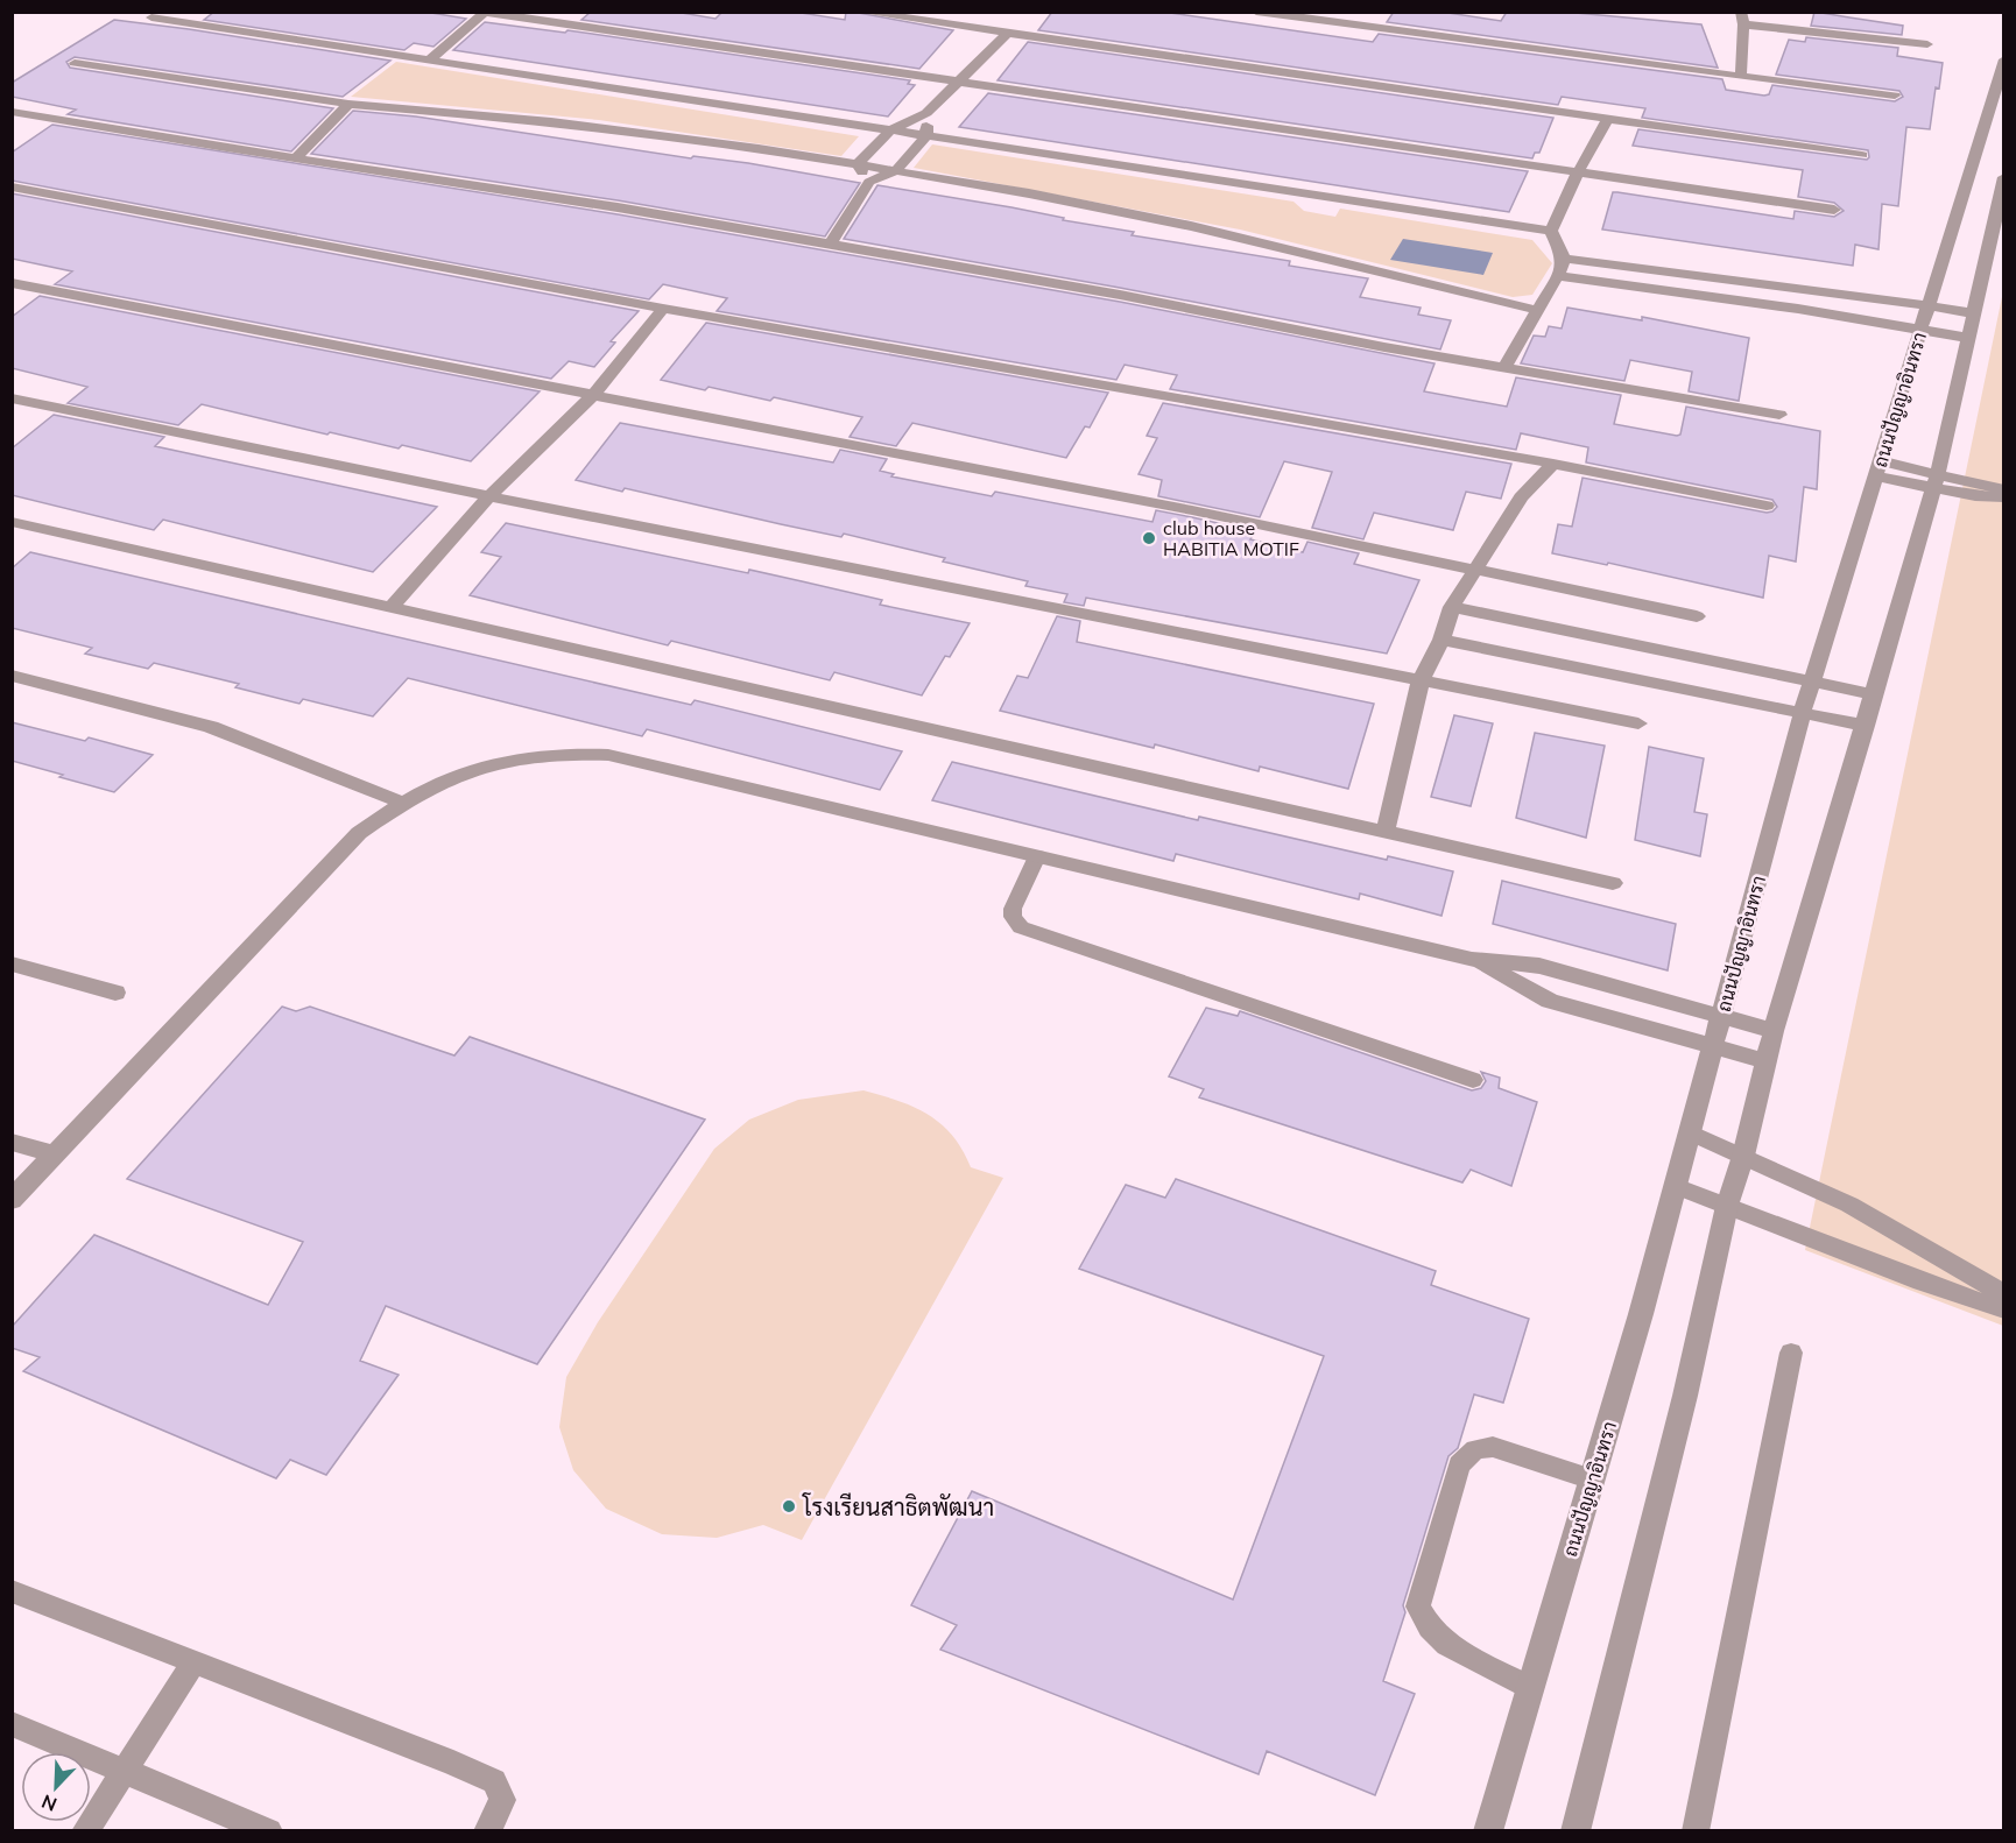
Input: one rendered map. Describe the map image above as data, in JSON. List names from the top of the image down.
{
  "streets": {
    "street": ["ถนนปัญญาอินทรา"]
  },
  "places": ["club house HABITIA MOTIF", "โรงเรียนสาธิตพัฒนา"],
  "north": "bottom left"
}
